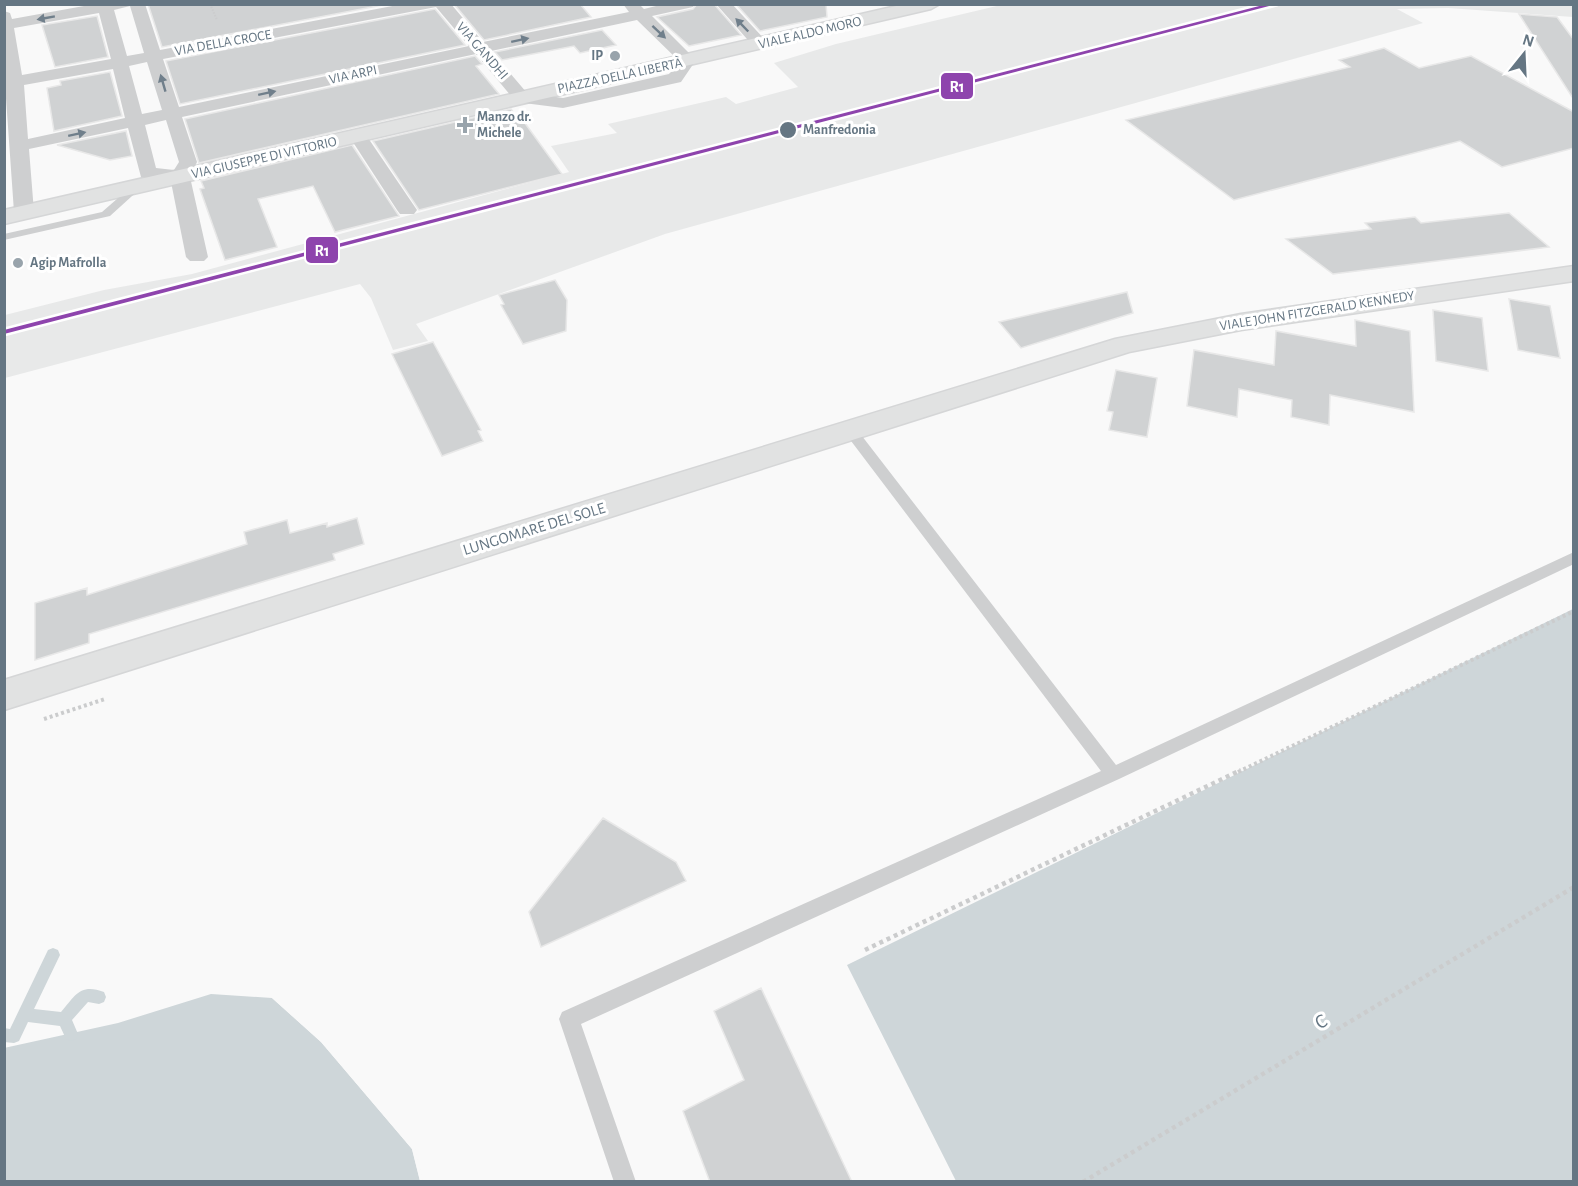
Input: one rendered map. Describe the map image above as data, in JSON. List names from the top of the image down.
{
  "streets": {
    "street": [
      "VIALE ALDO MORO",
      "VIA DELLA CROCE",
      "VIA GANDHI",
      "VIA ARPI",
      "PIAZZA DELLA LIBERTÀ",
      "VIA GIUSEPPE DI VITTORIO",
      "VIALE JOHN FITZGERALD KENNEDY",
      "LUNGOMARE DEL SOLE"
    ],
    "path": ["C"]
  },
  "crossings": [
    ["VIALE ALDO MORO", "PIAZZA DELLA LIBERTÀ"],
    ["VIA GANDHI", "VIA ARPI"],
    ["VIA GANDHI", "PIAZZA DELLA LIBERTÀ"],
    ["VIA GANDHI", "VIA GIUSEPPE DI VITTORIO"],
    ["PIAZZA DELLA LIBERTÀ", "VIA GIUSEPPE DI VITTORIO"],
    ["VIALE JOHN FITZGERALD KENNEDY", "LUNGOMARE DEL SOLE"]
  ],
  "one_way": ["VIA ARPI"],
  "places": {
    "other": ["IP", "Manfredonia", "Agip Mafrolla"],
    "health": ["Manzo dr. Michele"]
  },
  "lines": ["transit line R1"],
  "north": "top"
}
